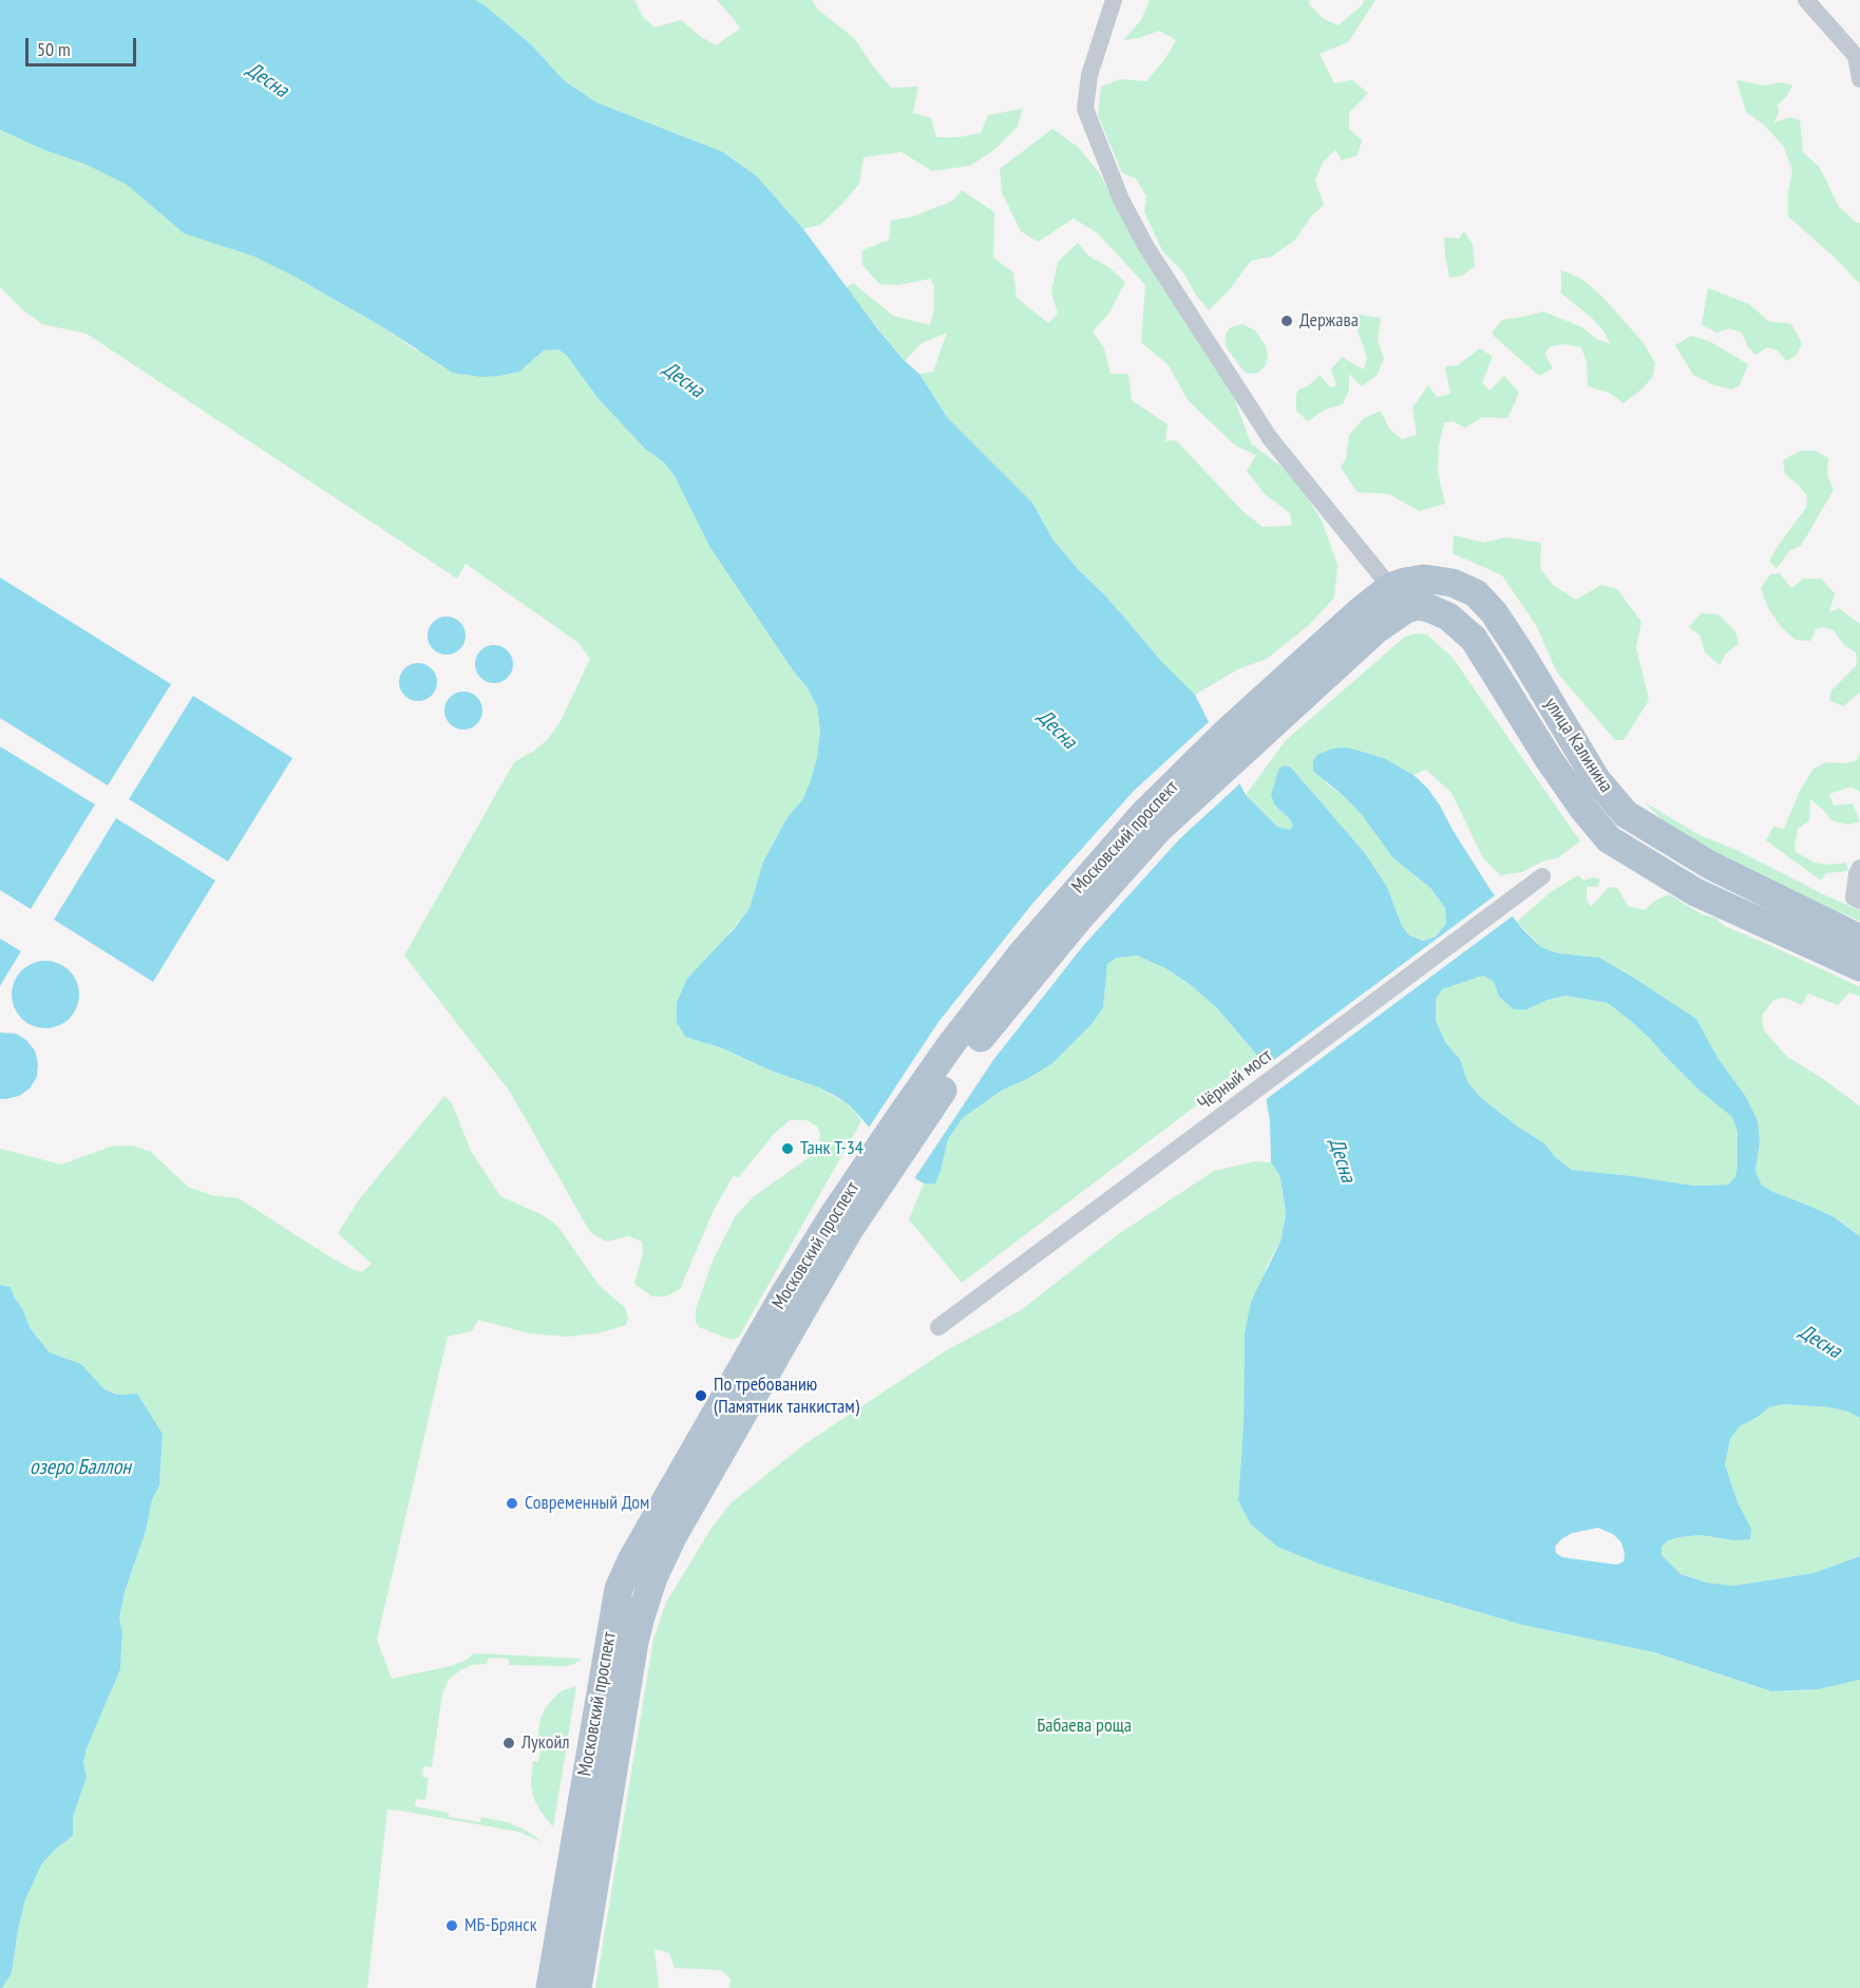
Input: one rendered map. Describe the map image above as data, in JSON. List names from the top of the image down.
{
  "streets": {
    "main road": ["улица Калинина", "Московский проспект"],
    "street": ["Чёрный мост"]
  },
  "crossings": [
    ["улица Калинина", "Московский проспект"]
  ],
  "water": ["Десна", "озеро Баллон"],
  "parks": ["Бабаева роща"],
  "places": [
    "Держава",
    "Танк Т-34",
    "По требованию (Памятник танкистам)",
    "Современный Дом",
    "Лукойл",
    "МБ-Брянск"
  ],
  "scale_bar": "50 m"
}
